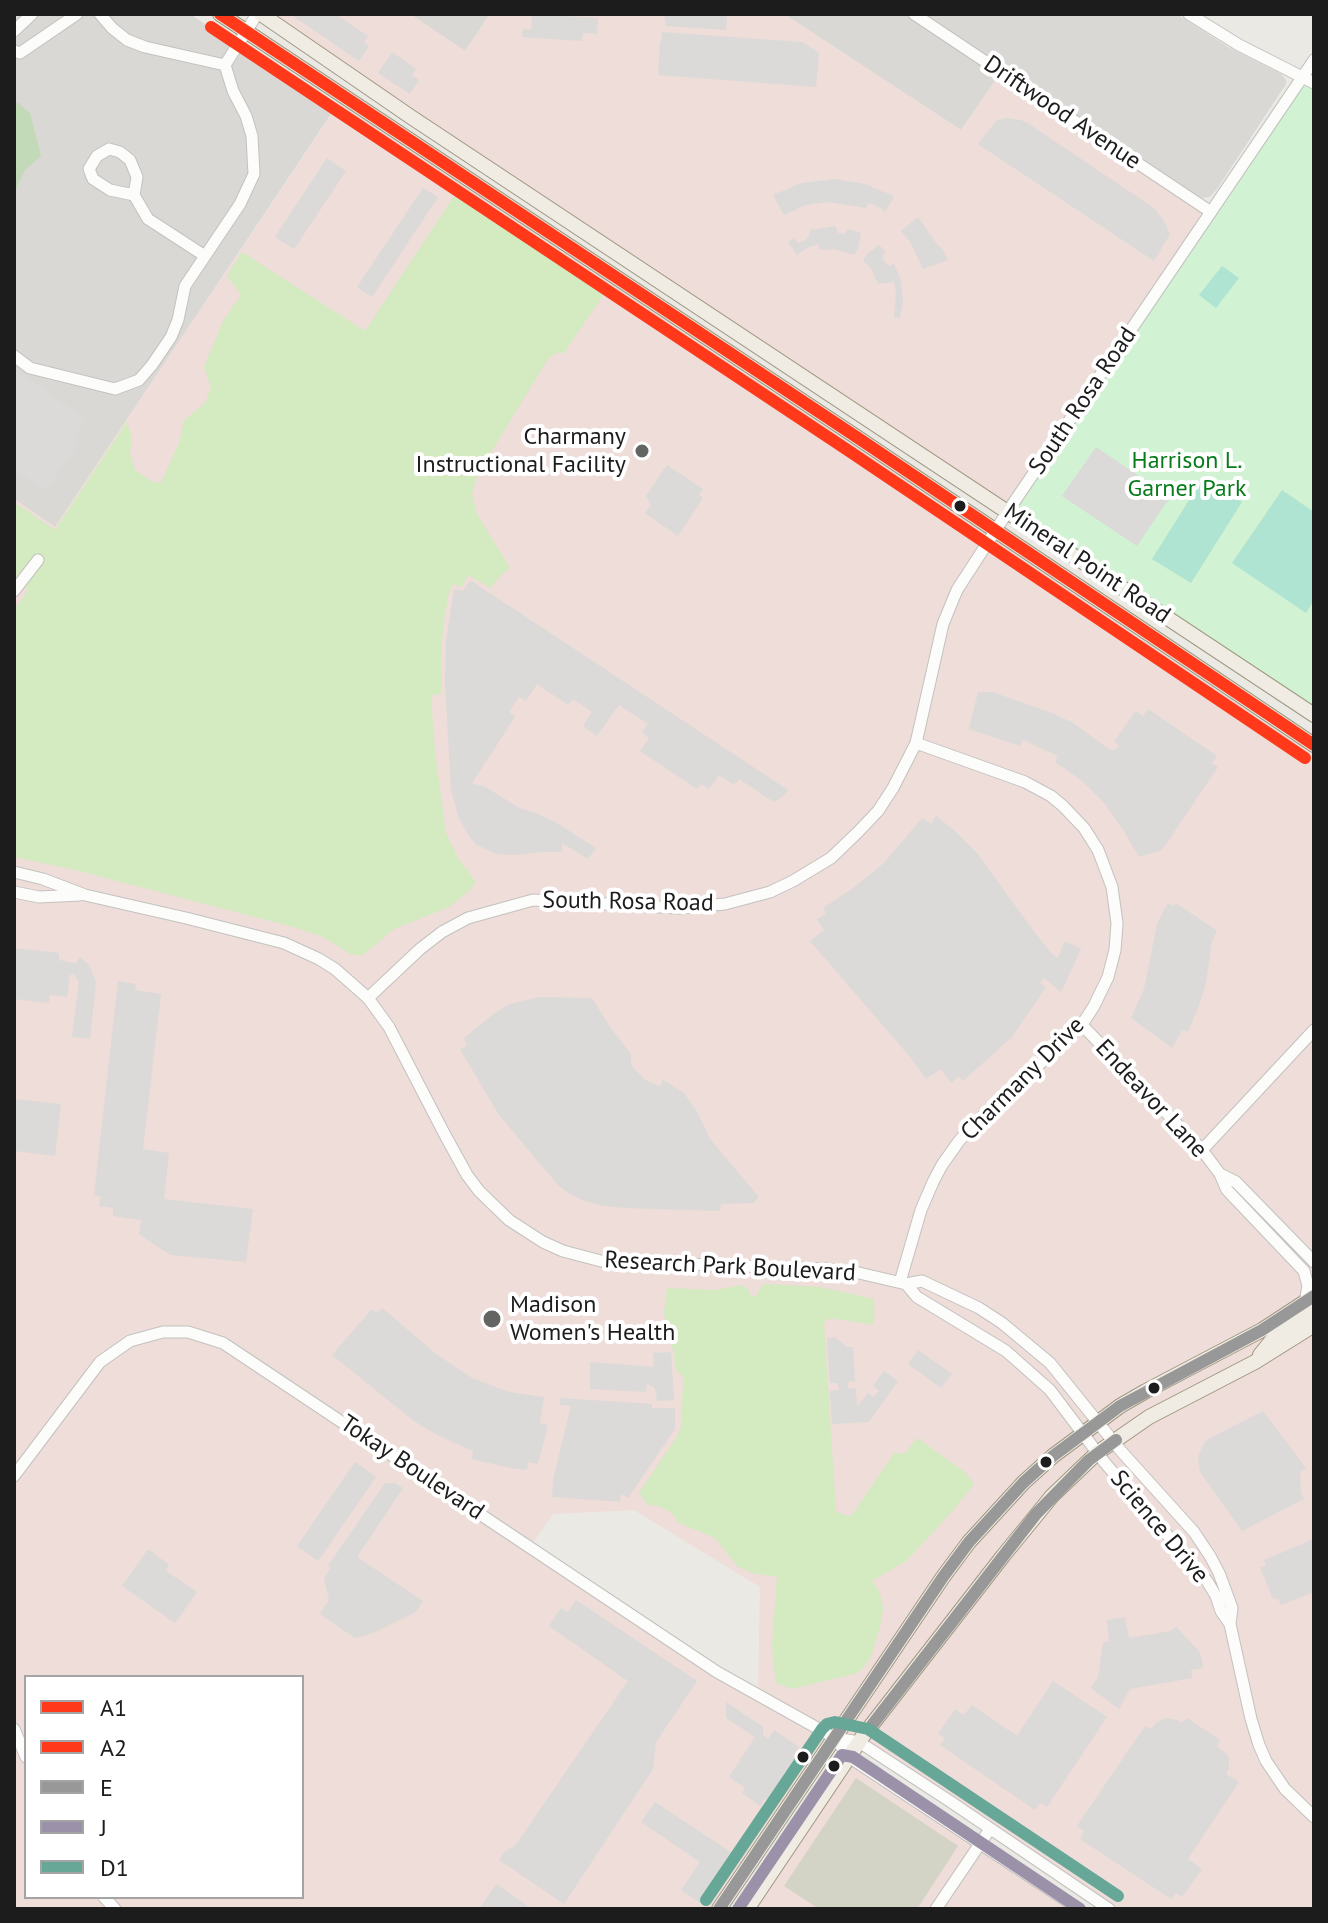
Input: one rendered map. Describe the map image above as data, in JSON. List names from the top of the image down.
{
  "streets": {
    "main road": ["Mineral Point Road"],
    "street": [
      "Driftwood Avenue",
      "South Rosa Road",
      "Charmany Drive",
      "Endeavor Lane",
      "Research Park Boulevard",
      "Tokay Boulevard",
      "Science Drive"
    ]
  },
  "crossings": [
    ["Driftwood Avenue", "South Rosa Road"],
    ["South Rosa Road", "Mineral Point Road"],
    ["South Rosa Road", "Charmany Drive"],
    ["South Rosa Road", "Research Park Boulevard"],
    ["Charmany Drive", "Endeavor Lane"],
    ["Charmany Drive", "Research Park Boulevard"],
    ["Research Park Boulevard", "Science Drive"]
  ],
  "parks": ["Harrison L. Garner Park"],
  "places": ["Charmany Instructional Facility", "Madison Women's Health"],
  "lines": [
    "transit line A1",
    "transit line A2",
    "transit line E",
    "transit line D1",
    "transit line J"
  ],
  "legend": [
    "A1",
    "A2",
    "E",
    "J",
    "D1"
  ]
}
